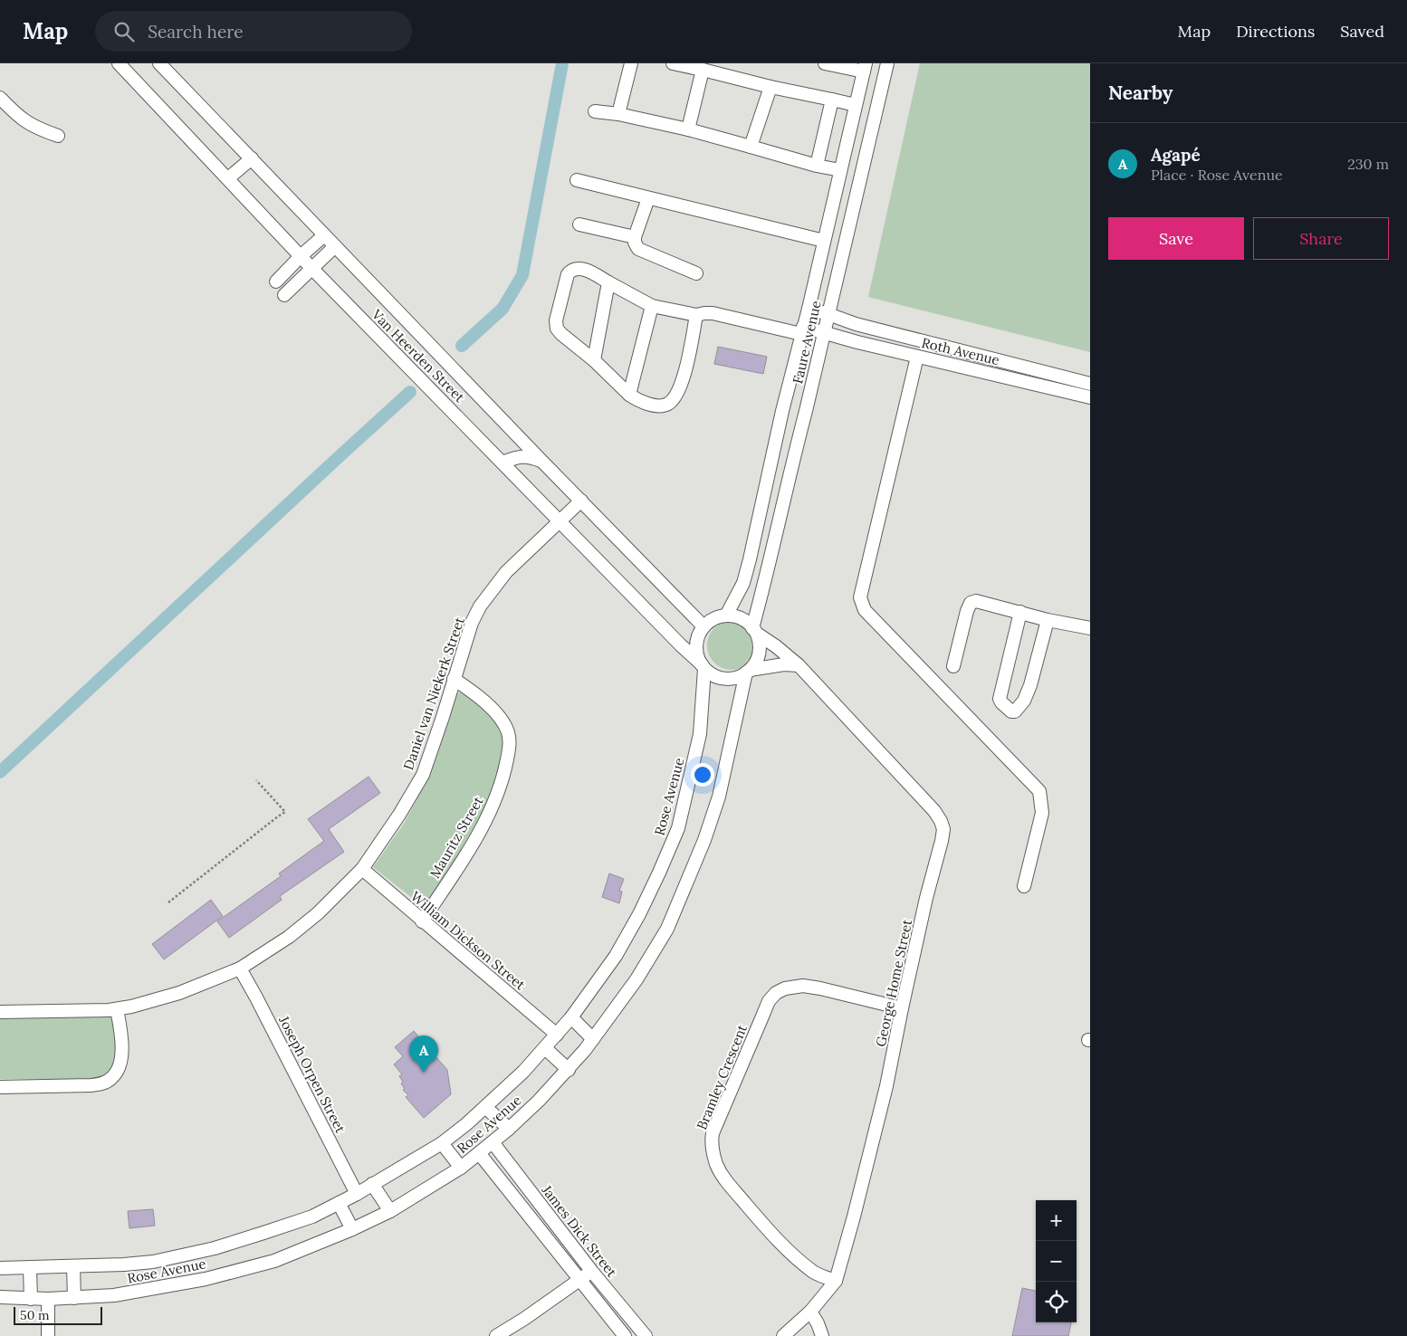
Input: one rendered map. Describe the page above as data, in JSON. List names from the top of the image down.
{
  "streets": {
    "street": [
      "Faure Avenue",
      "Roth Avenue",
      "Van Heerden Street",
      "Daniel van Niekerk Street",
      "Rose Avenue",
      "Mauritz Street",
      "William Dickson Street",
      "George Home Street",
      "Joseph Orpen Street",
      "Bramley Crescent",
      "James Dick Street"
    ]
  },
  "crossings": [
    ["Faure Avenue", "Roth Avenue"],
    ["Faure Avenue", "Van Heerden Street"],
    ["Faure Avenue", "Rose Avenue"],
    ["Faure Avenue", "George Home Street"],
    ["Van Heerden Street", "Daniel van Niekerk Street"],
    ["Van Heerden Street", "Rose Avenue"],
    ["Van Heerden Street", "George Home Street"],
    ["Daniel van Niekerk Street", "Mauritz Street"],
    ["Daniel van Niekerk Street", "William Dickson Street"],
    ["Daniel van Niekerk Street", "Joseph Orpen Street"],
    ["Rose Avenue", "William Dickson Street"],
    ["Rose Avenue", "George Home Street"],
    ["Rose Avenue", "Joseph Orpen Street"],
    ["Rose Avenue", "James Dick Street"],
    ["Mauritz Street", "William Dickson Street"],
    ["George Home Street", "Bramley Crescent"]
  ],
  "scale_bar": "50 m",
  "page": {
    "header": "Map",
    "search": "Search here",
    "nav": ["Map", "Directions", "Saved"],
    "heading": "Nearby",
    "list": [
      {
        "mark": "A",
        "name": "Agapé",
        "note": "Place · Rose Avenue",
        "value": "230 m"
      }
    ],
    "buttons": ["Save", "Share"],
    "pins": "A",
    "map_buttons": ["+", "−"],
    "scale": "50 m"
  }
}
